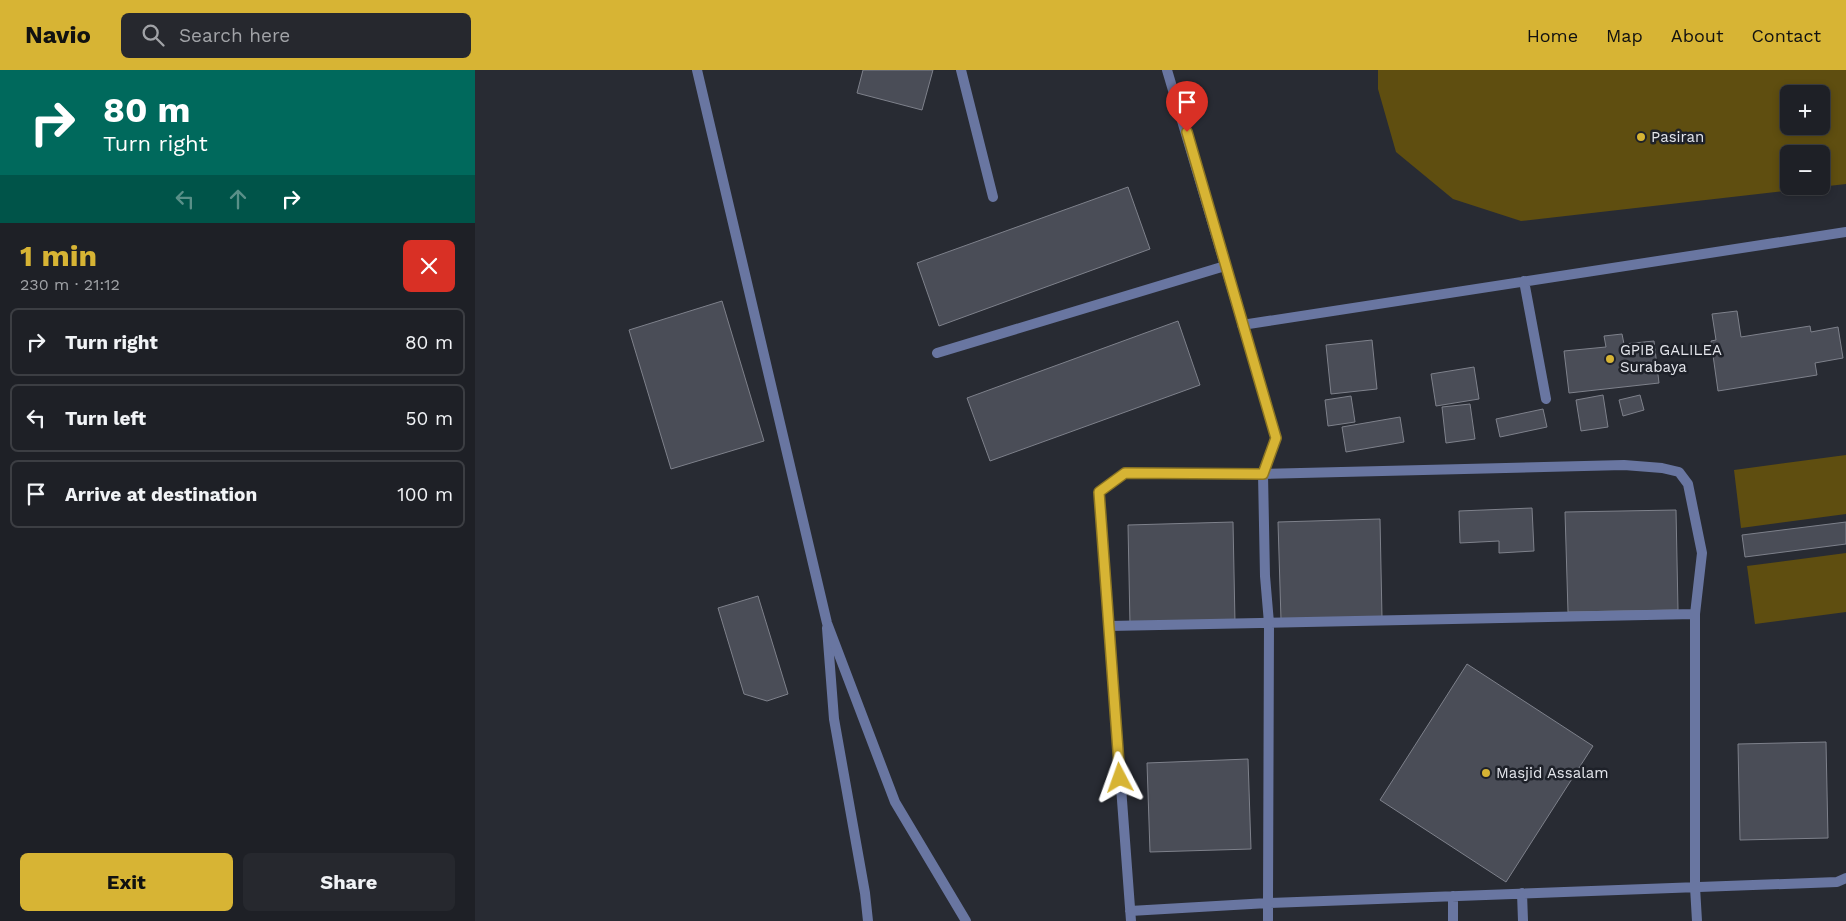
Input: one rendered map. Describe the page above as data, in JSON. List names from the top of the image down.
{
  "places": ["Pasiran", "GPIB GALILEA Surabaya", "Masjid Assalam"],
  "page": {
    "header": "Navio",
    "search": "Search here",
    "nav": [
      "Home",
      "Map",
      "About",
      "Contact"
    ],
    "turn": ["80 m", "Turn right"],
    "map_buttons": ["+", "−"],
    "heading": ["1 min", "230 m · 21:12"],
    "list": [
      {
        "name": "Turn right",
        "value": "80 m"
      },
      {
        "name": "Turn left",
        "value": "50 m"
      },
      {
        "name": "Arrive at destination",
        "value": "100 m"
      }
    ],
    "buttons": ["Exit", "Share"]
  }
}
